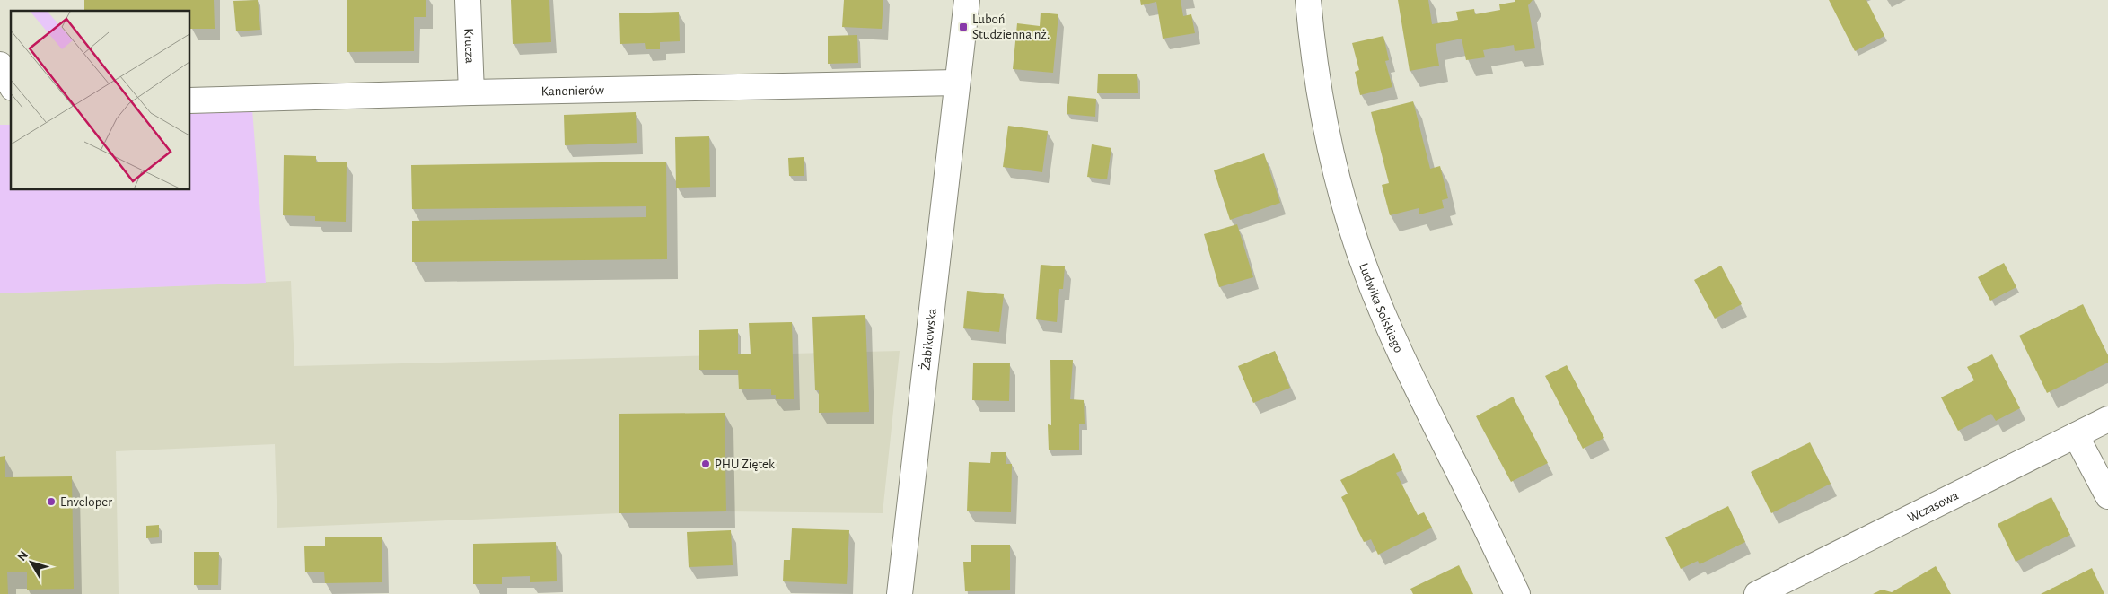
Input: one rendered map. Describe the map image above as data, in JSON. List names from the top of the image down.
{
  "streets": {
    "street": [
      "Krucza",
      "Kanonierów",
      "Ludwika Solskiego",
      "Żabikowska",
      "Wczasowa"
    ]
  },
  "crossings": [
    ["Krucza", "Kanonierów"],
    ["Kanonierów", "Żabikowska"]
  ],
  "places": {
    "transit": ["Luboń Studzienna nż."],
    "other": ["PHU Ziętek", "Enveloper"]
  },
  "north": "top left"
}
